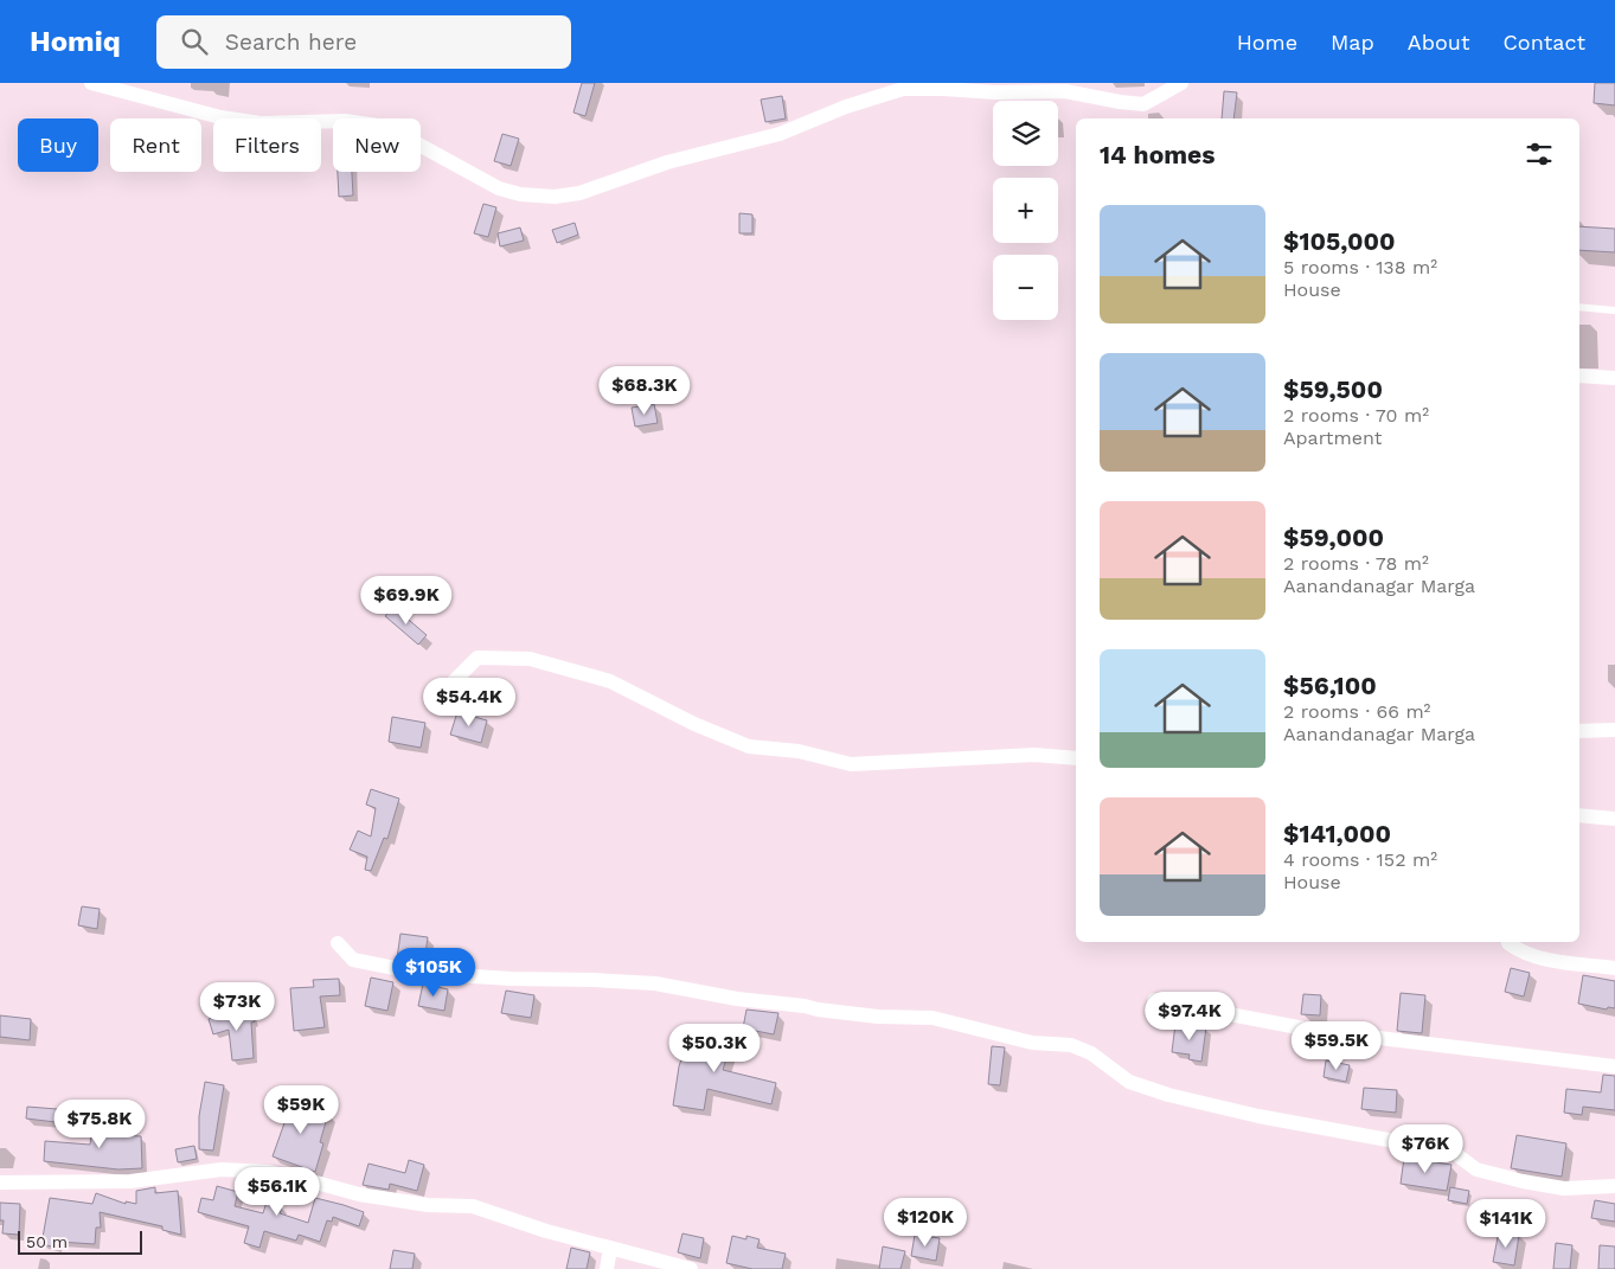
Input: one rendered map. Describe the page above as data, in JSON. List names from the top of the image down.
{
  "scale_bar": "50 m",
  "page": {
    "header": "Homiq",
    "search": "Search here",
    "nav": [
      "Home",
      "Map",
      "About",
      "Contact"
    ],
    "map_buttons": ["+", "−"],
    "chip": [
      "Buy",
      "Rent",
      "Filters",
      "New"
    ],
    "heading": "14 homes",
    "list": [
      {
        "name": "$105,000",
        "note": "5 rooms · 138 m² · House"
      },
      {
        "name": "$59,500",
        "note": "2 rooms · 70 m² · Apartment"
      },
      {
        "name": "$59,000",
        "note": "2 rooms · 78 m² · Aanandanagar Marga"
      },
      {
        "name": "$56,100",
        "note": "2 rooms · 66 m² · Aanandanagar Marga"
      },
      {
        "name": "$141,000",
        "note": "4 rooms · 152 m² · House"
      }
    ],
    "price": [
      "$68.3K",
      "$69.9K",
      "$54.4K",
      "$105K",
      "$73K",
      "$97.4K",
      "$59.5K",
      "$50.3K",
      "$59K",
      "$75.8K",
      "$76K",
      "$56.1K",
      "$120K",
      "$141K"
    ],
    "scale": "50 m"
  }
}
